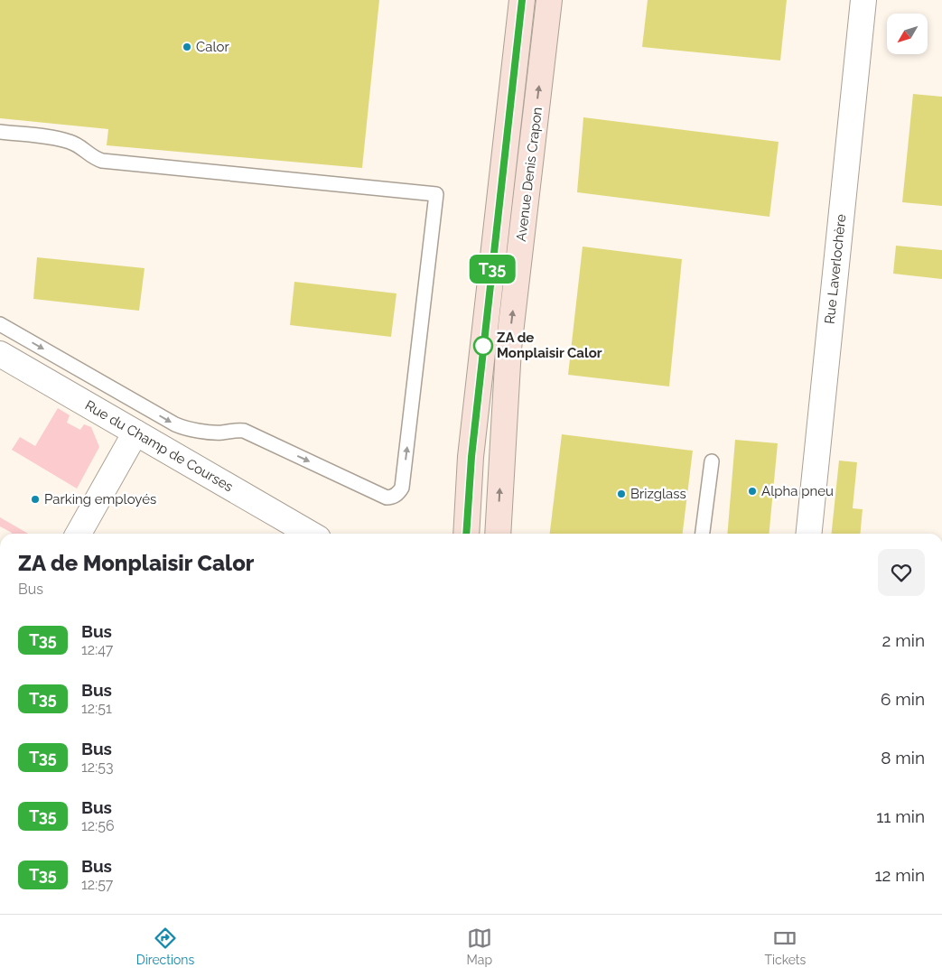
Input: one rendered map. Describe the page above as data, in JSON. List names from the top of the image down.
{
  "streets": {
    "main road": ["Avenue Denis Crapon"],
    "street": ["Rue Laverlochère", "Rue du Champ de Courses"]
  },
  "places": [
    "Calor",
    "ZA de Monplaisir Calor",
    "Alpha pneu",
    "Brizglass",
    "Parking employés"
  ],
  "lines": ["bus line T35"],
  "north": "bottom left",
  "page": {
    "on_map": "T35",
    "heading": ["ZA de Monplaisir Calor", "Bus"],
    "list": [
      {
        "mark": "T35",
        "name": "Bus",
        "note": "12:47",
        "value": "2 min"
      },
      {
        "mark": "T35",
        "name": "Bus",
        "note": "12:51",
        "value": "6 min"
      },
      {
        "mark": "T35",
        "name": "Bus",
        "note": "12:53",
        "value": "8 min"
      },
      {
        "mark": "T35",
        "name": "Bus",
        "note": "12:56",
        "value": "11 min"
      },
      {
        "mark": "T35",
        "name": "Bus",
        "note": "12:57",
        "value": "12 min"
      }
    ],
    "tabs": ["Directions", "Map", "Tickets"]
  }
}
